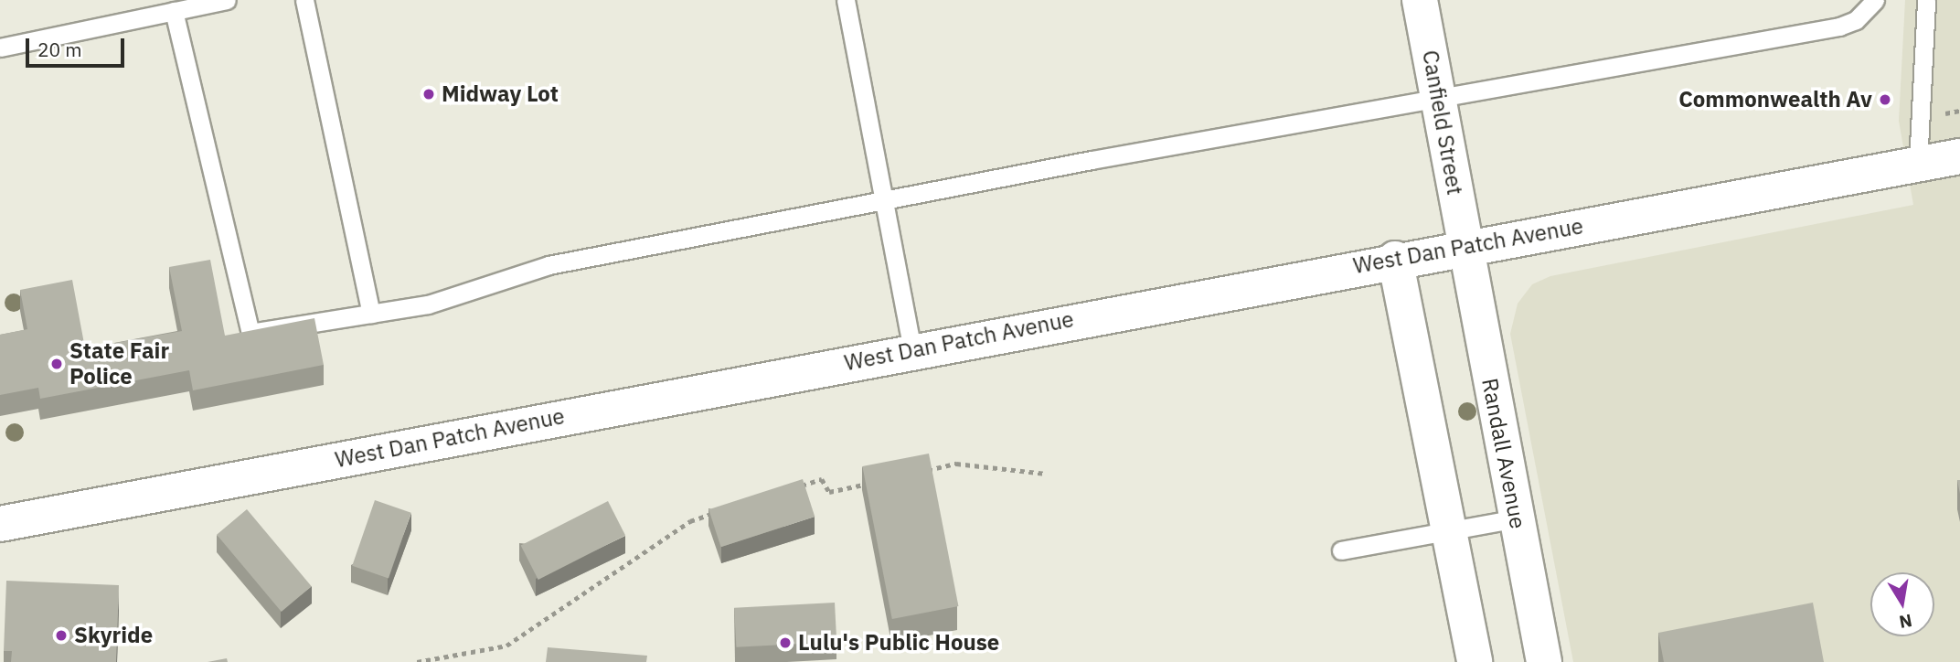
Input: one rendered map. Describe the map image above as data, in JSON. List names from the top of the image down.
{
  "streets": {
    "street": ["Canfield Street", "West Dan Patch Avenue", "Randall Avenue"]
  },
  "crossings": [
    ["Canfield Street", "West Dan Patch Avenue"],
    ["Canfield Street", "Randall Avenue"],
    ["West Dan Patch Avenue", "Randall Avenue"]
  ],
  "places": [
    "Midway Lot",
    "Commonwealth Av",
    "State Fair Police",
    "Skyride",
    "Lulu's Public House"
  ],
  "scale_bar": "20 m",
  "north": "bottom"
}
